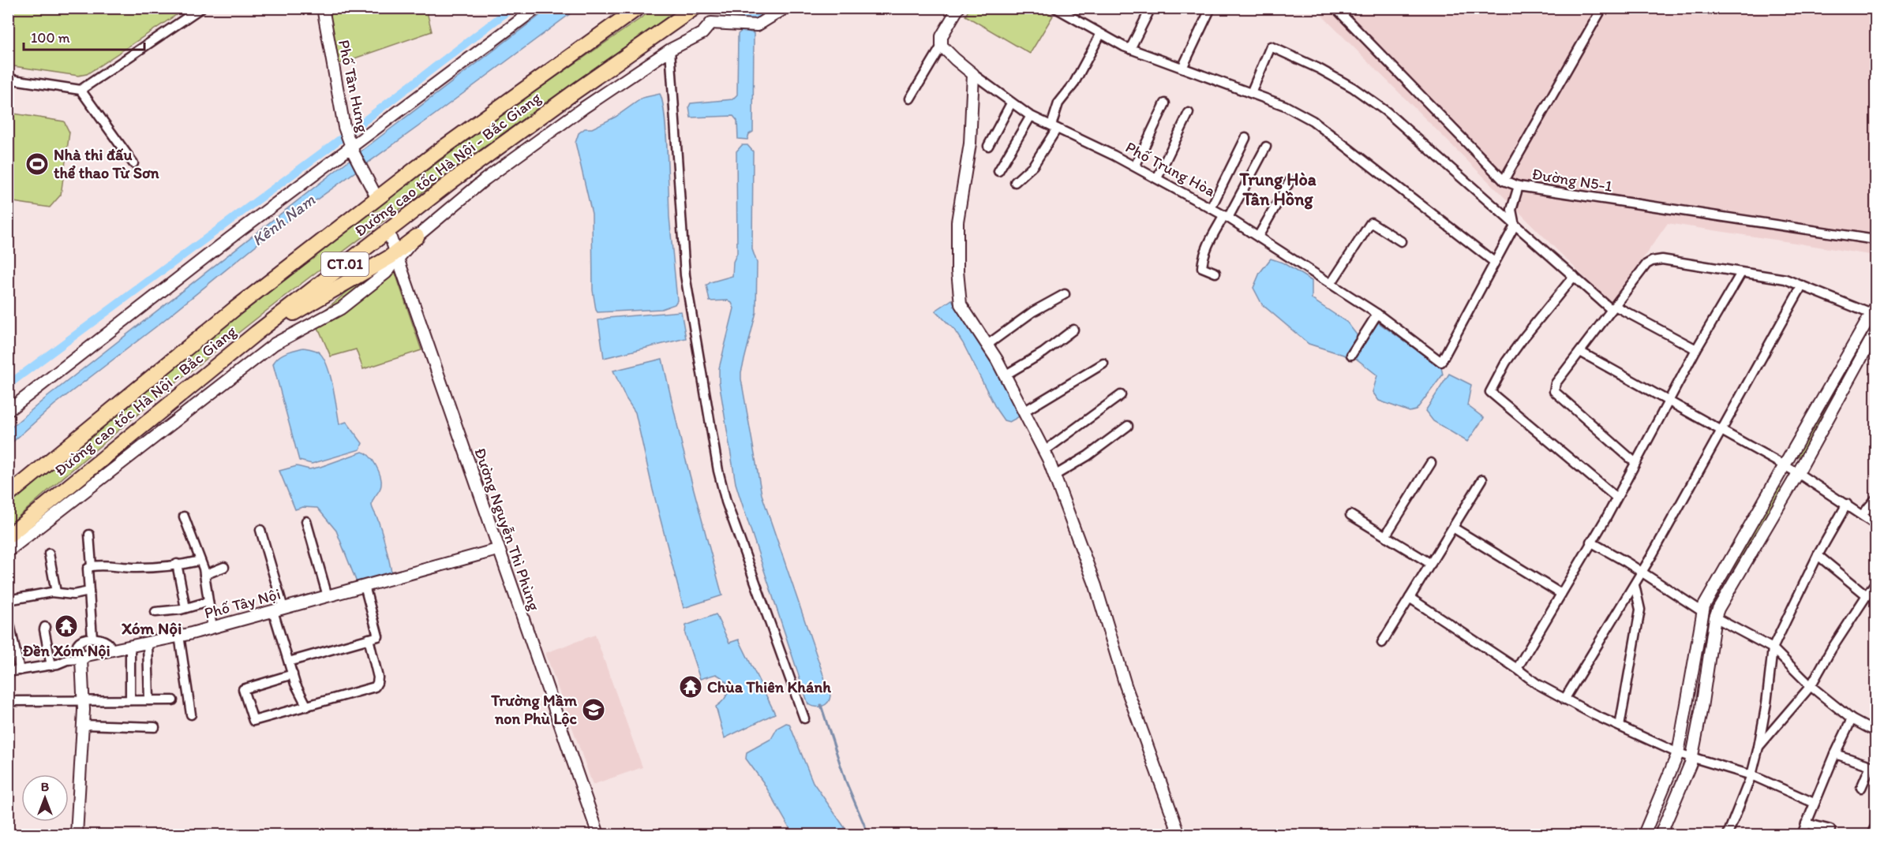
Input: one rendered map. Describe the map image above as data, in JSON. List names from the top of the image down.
{
  "streets": {
    "highway": ["Đường cao tốc Hà Nội - Bắc Giang", "CT.01"],
    "street": [
      "Phố Tân Hưng",
      "Phố Trung Hòa",
      "Đường N5-1",
      "Đường Nguyễn Thì Phùng",
      "Phố Tây Nội"
    ]
  },
  "crossings": [
    ["Đường Nguyễn Thì Phùng", "Phố Tây Nội"]
  ],
  "districts": ["Trung Hòa Tân Hồng", "Xóm Nội"],
  "water": ["Kênh Nam"],
  "places": {
    "sports": ["Nhà thi đấu thể thao Từ Sơn"],
    "temple": ["Đền Xóm Nội", "Chùa Thiên Khánh"],
    "school or university": ["Trường Mầm non Phù Lộc"]
  },
  "scale_bar": "100 m",
  "north": "top"
}
